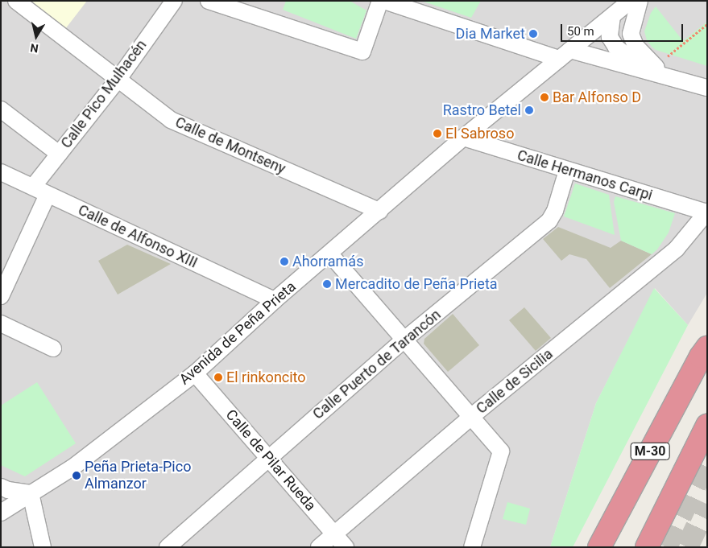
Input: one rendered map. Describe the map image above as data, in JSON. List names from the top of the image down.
{
  "streets": {
    "highway": ["M-30"],
    "street": [
      "Calle Pico Mulhacén",
      "Calle de Montseny",
      "Calle Hermanos Carpi",
      "Calle de Alfonso XIII",
      "Avenida de Peña Prieta",
      "Calle Puerto de Tarancón",
      "Calle de Sicilia",
      "Calle de Pilar Rueda"
    ]
  },
  "crossings": [
    ["Calle Pico Mulhacén", "Calle de Montseny"],
    ["Calle Pico Mulhacén", "Calle de Alfonso XIII"],
    ["Calle de Montseny", "Avenida de Peña Prieta"],
    ["Calle Hermanos Carpi", "Avenida de Peña Prieta"],
    ["Calle Hermanos Carpi", "Calle Puerto de Tarancón"],
    ["Calle Hermanos Carpi", "Calle de Sicilia"],
    ["Calle de Alfonso XIII", "Avenida de Peña Prieta"],
    ["Avenida de Peña Prieta", "Calle de Pilar Rueda"],
    ["Calle Puerto de Tarancón", "Calle de Pilar Rueda"],
    ["Calle de Sicilia", "Calle de Pilar Rueda"]
  ],
  "places": [
    "Dia Market",
    "Bar Alfonso D",
    "Rastro Betel",
    "El Sabroso",
    "Ahorramás",
    "Mercadito de Peña Prieta",
    "El rinkoncito",
    "Peña Prieta-Pico Almanzor"
  ],
  "scale_bar": "50 m",
  "north": "bottom"
}
